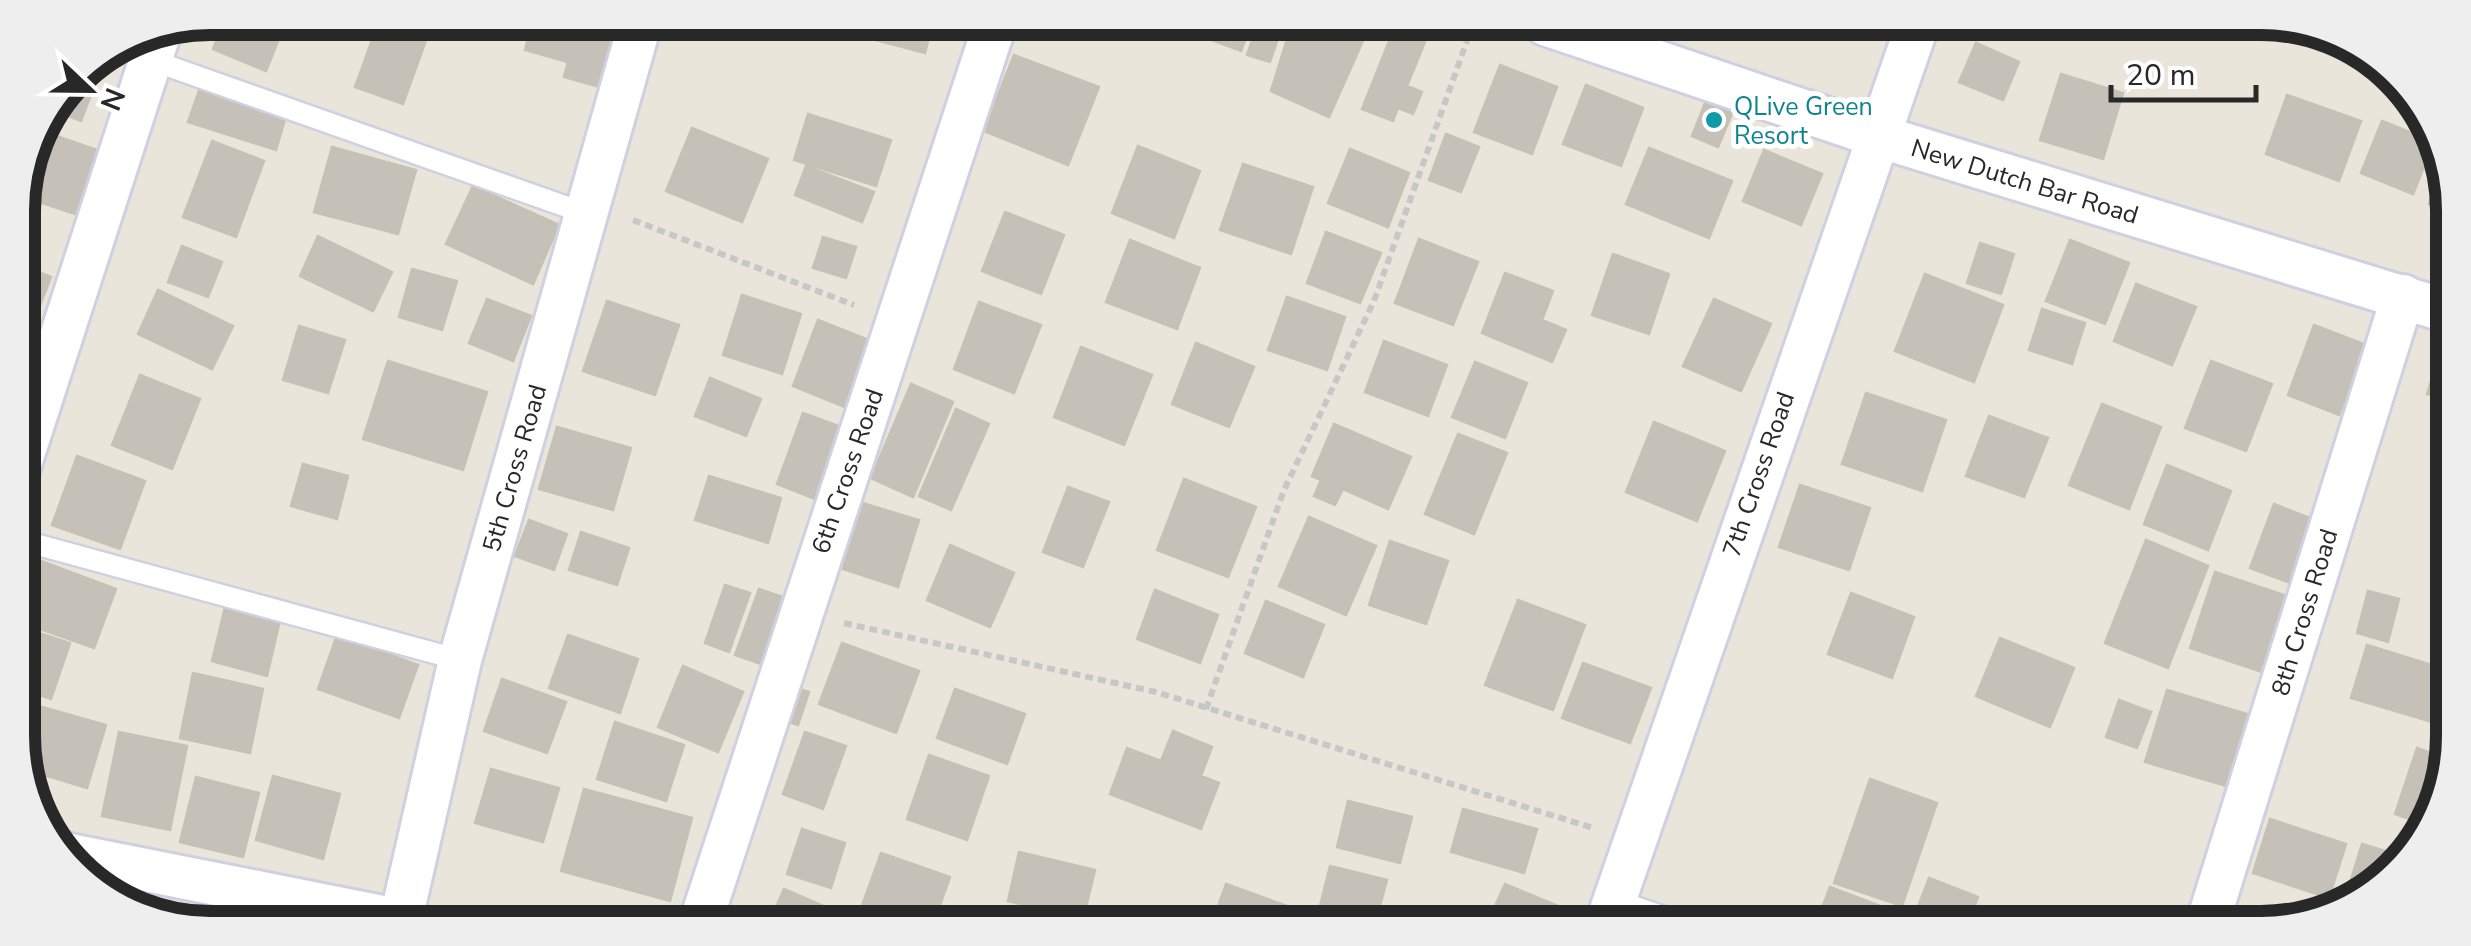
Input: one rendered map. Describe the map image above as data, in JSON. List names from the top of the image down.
{
  "streets": {
    "street": [
      "New Dutch Bar Road",
      "5th Cross Road",
      "6th Cross Road",
      "7th Cross Road",
      "8th Cross Road"
    ]
  },
  "crossings": [
    ["New Dutch Bar Road", "7th Cross Road"],
    ["New Dutch Bar Road", "8th Cross Road"]
  ],
  "places": ["QLive Green Resort"],
  "scale_bar": "20 m",
  "north": "right"
}
